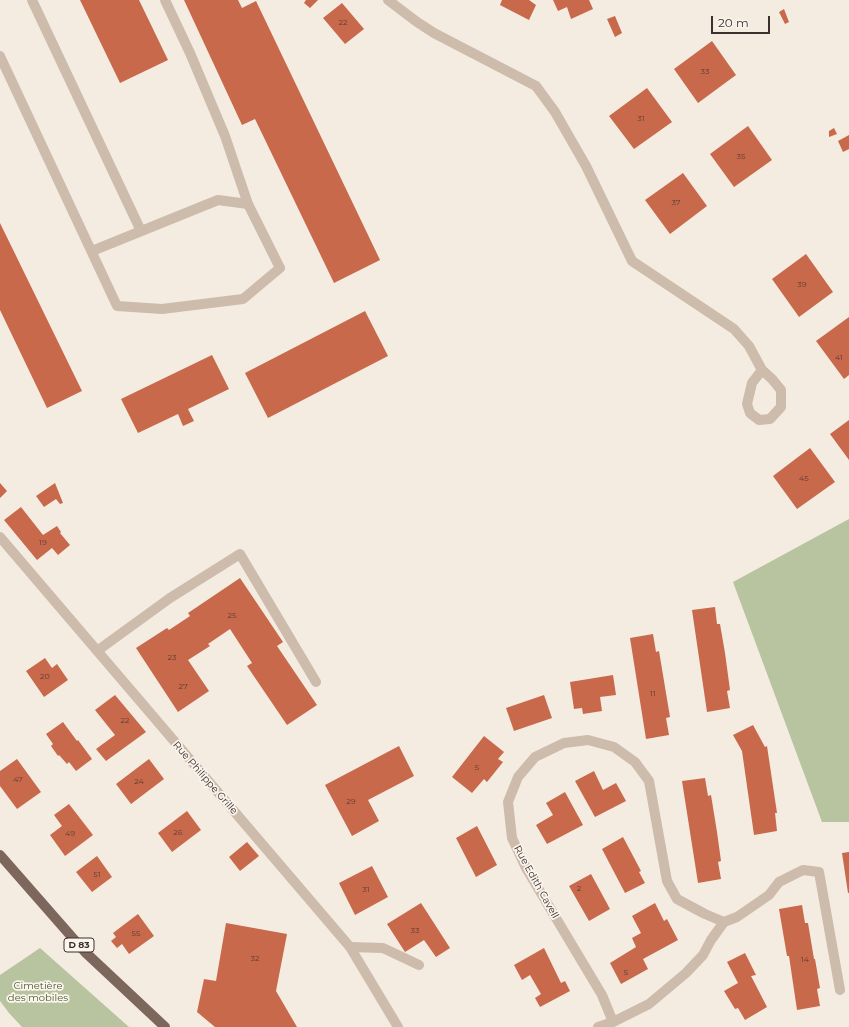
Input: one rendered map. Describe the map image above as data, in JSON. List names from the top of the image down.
{
  "streets": {
    "main road": ["D 83"],
    "street": ["Rue Philippe Grille", "Rue Edith Cavell"]
  },
  "parks": ["Cimetière des mobiles"],
  "house_numbers": [
    "22",
    "33",
    "31",
    "35",
    "37",
    "39",
    "41",
    "45",
    "19",
    "25",
    "23",
    "20",
    "27",
    "11",
    "22",
    "5",
    "47",
    "24",
    "29",
    "26",
    "49",
    "51",
    "2",
    "31",
    "33",
    "55",
    "32",
    "14",
    "5"
  ],
  "scale_bar": "20 m"
}
